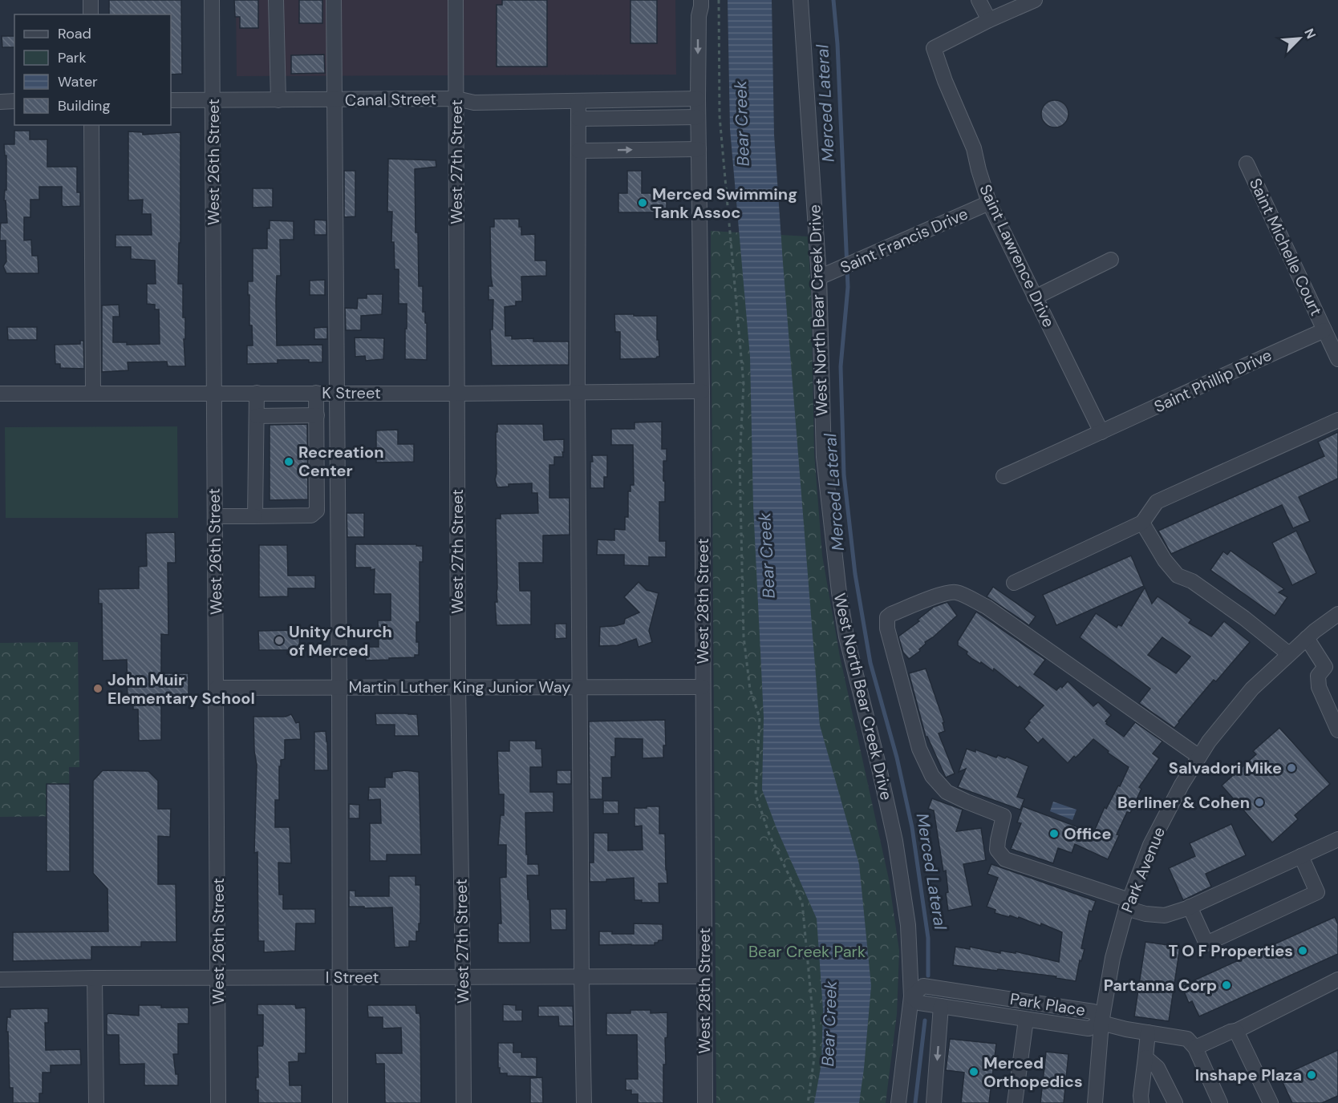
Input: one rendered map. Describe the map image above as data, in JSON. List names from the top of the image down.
{
  "streets": {
    "street": [
      "Canal Street",
      "West 26th Street",
      "West 27th Street",
      "Saint Francis Drive",
      "Saint Michelle Court",
      "Saint Lawrence Drive",
      "West North Bear Creek Drive",
      "Saint Phillip Drive",
      "K Street",
      "West 28th Street",
      "Martin Luther King Junior Way",
      "Park Avenue",
      "I Street",
      "Park Place"
    ]
  },
  "crossings": [
    ["Canal Street", "West 26th Street"],
    ["Canal Street", "West 27th Street"],
    ["Canal Street", "West 28th Street"],
    ["West 26th Street", "K Street"],
    ["West 26th Street", "Martin Luther King Junior Way"],
    ["West 26th Street", "I Street"],
    ["West 27th Street", "K Street"],
    ["West 27th Street", "Martin Luther King Junior Way"],
    ["West 27th Street", "I Street"],
    ["Saint Francis Drive", "Saint Lawrence Drive"],
    ["Saint Francis Drive", "West North Bear Creek Drive"],
    ["Saint Michelle Court", "Saint Phillip Drive"],
    ["Saint Lawrence Drive", "Saint Phillip Drive"],
    ["West North Bear Creek Drive", "Park Place"],
    ["K Street", "West 28th Street"],
    ["West 28th Street", "Martin Luther King Junior Way"],
    ["West 28th Street", "I Street"],
    ["Park Avenue", "Park Place"]
  ],
  "water": ["Merced Lateral", "Bear Creek"],
  "parks": ["Bear Creek Park"],
  "places": [
    "Merced Swimming Tank Assoc",
    "Recreation Center",
    "Unity Church of Merced",
    "John Muir Elementary School",
    "Salvadori Mike",
    "Berliner & Cohen",
    "Office",
    "T O F Properties",
    "Partanna Corp",
    "Merced Orthopedics",
    "Inshape Plaza"
  ],
  "legend": [
    "Road",
    "Park",
    "Water",
    "Building"
  ],
  "north": "top right"
}
